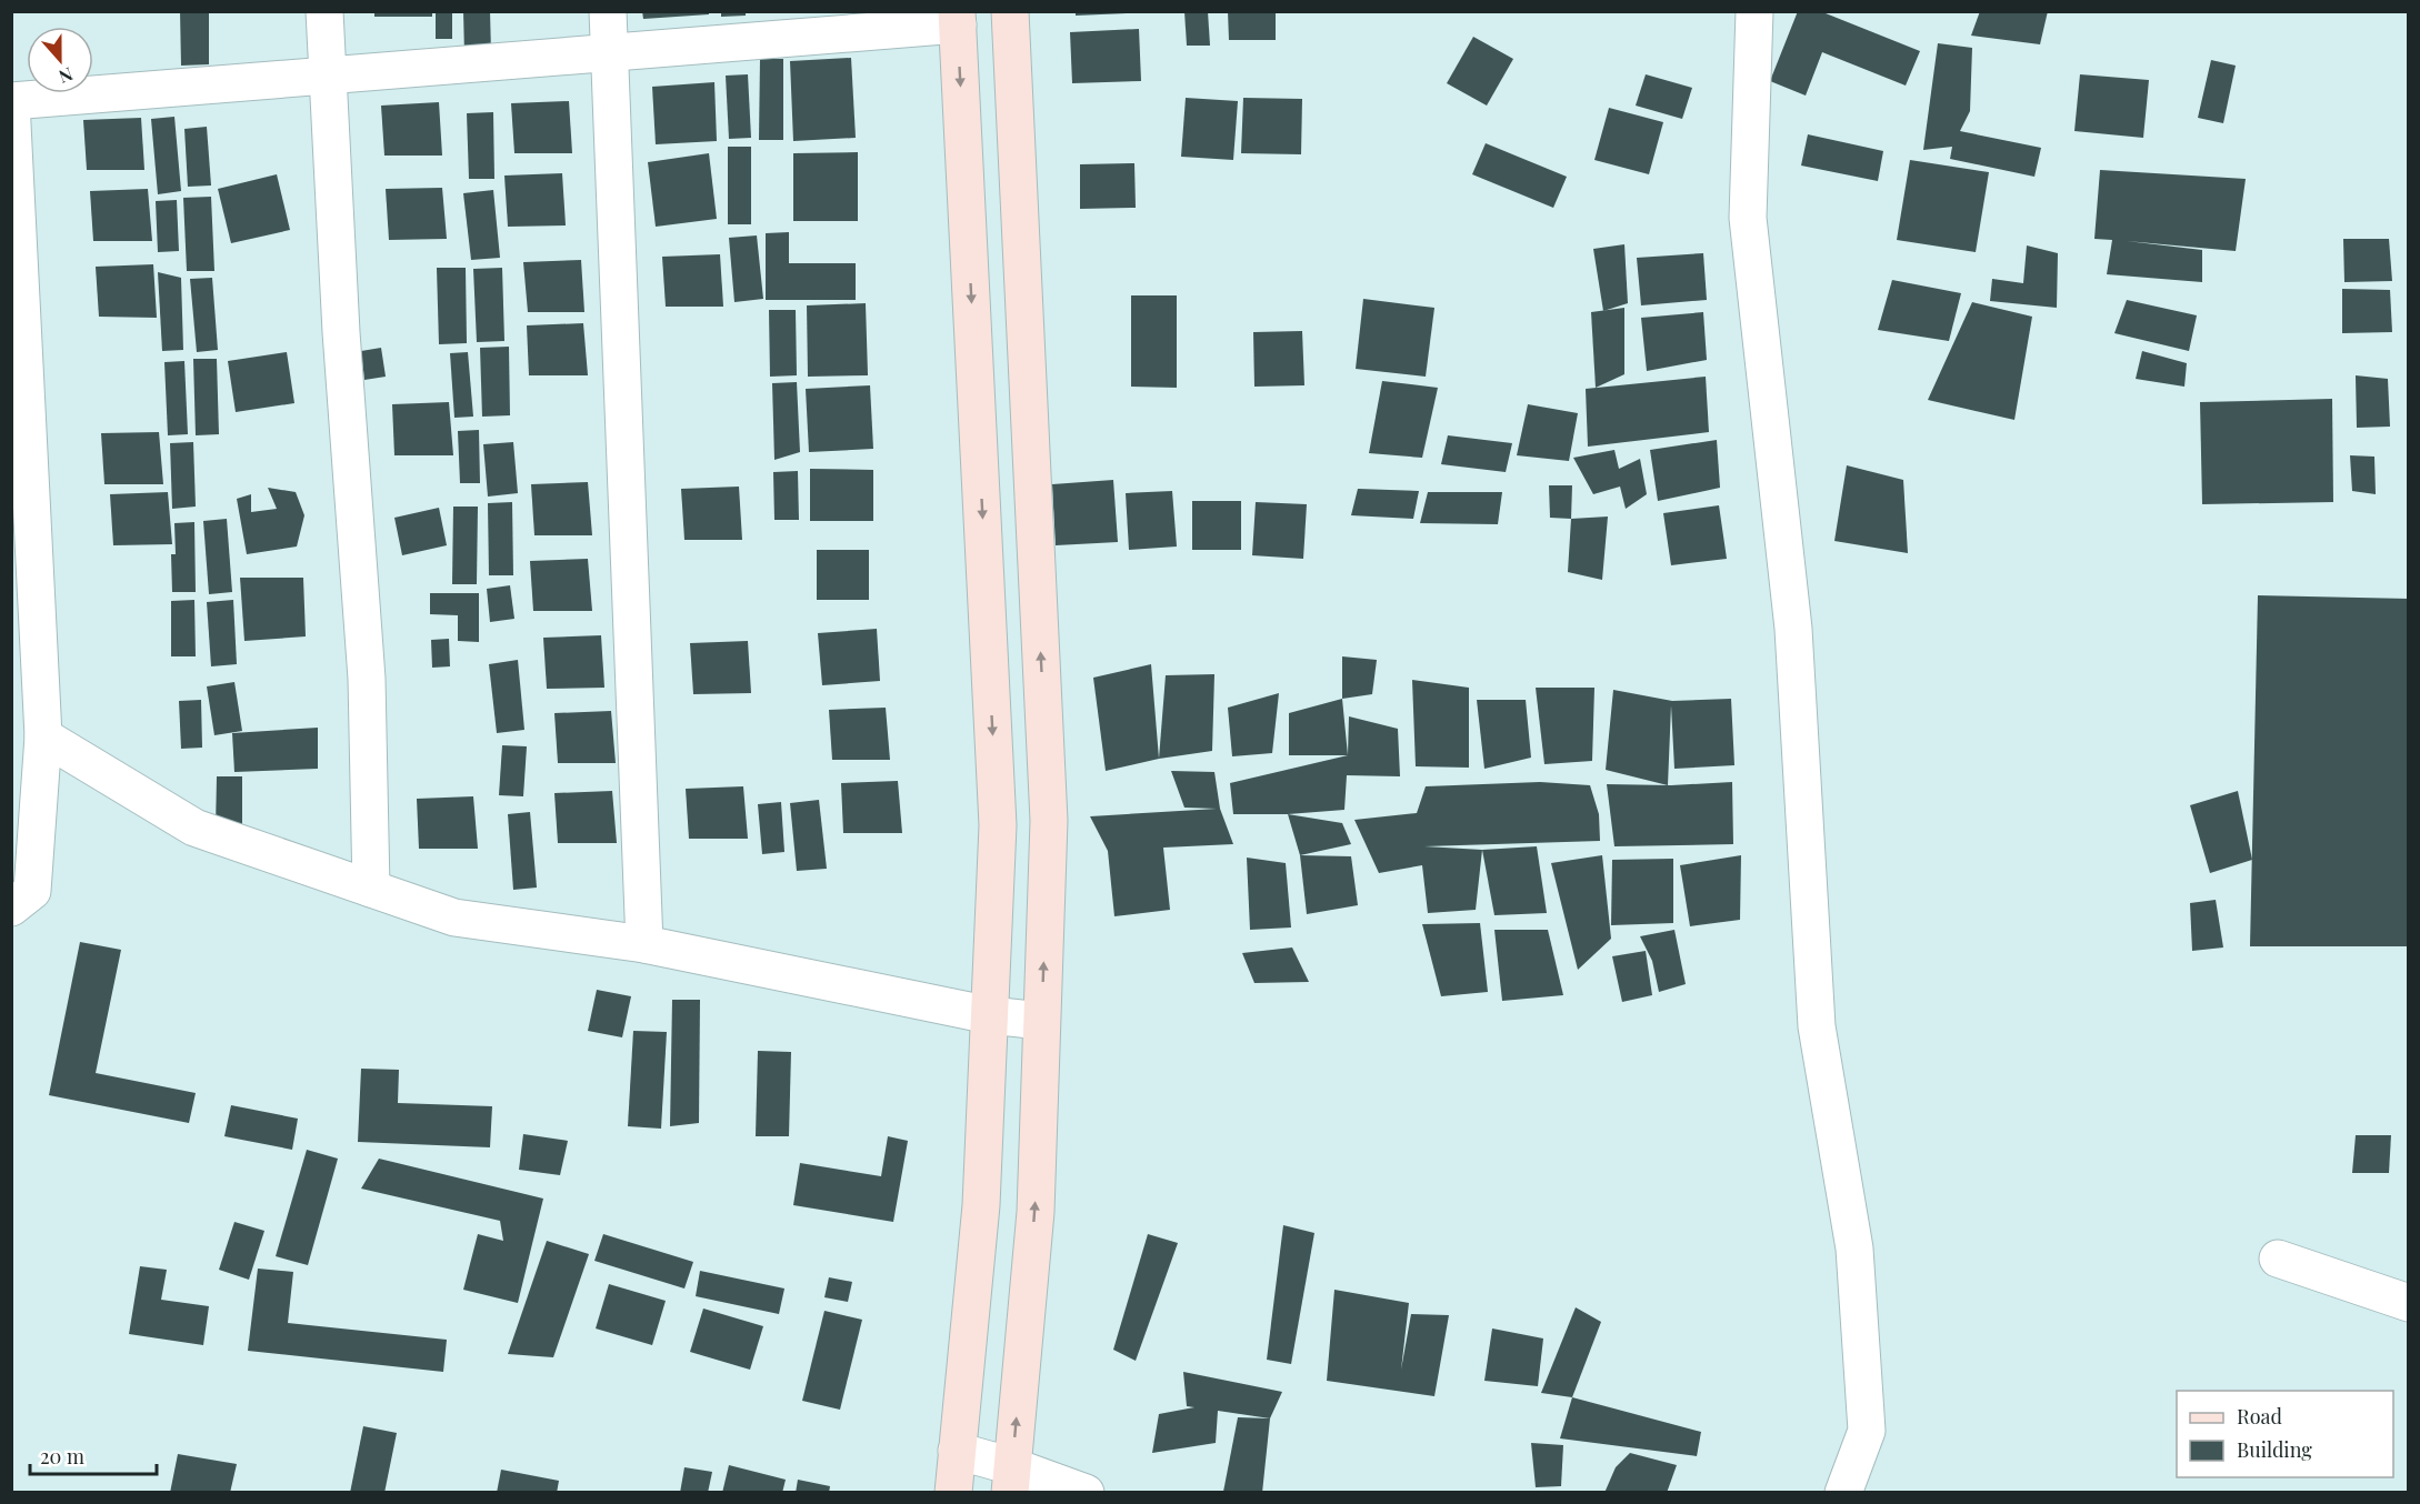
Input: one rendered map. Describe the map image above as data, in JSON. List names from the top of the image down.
{
  "legend": ["Road", "Building"],
  "scale_bar": "20 m",
  "north": "bottom"
}
